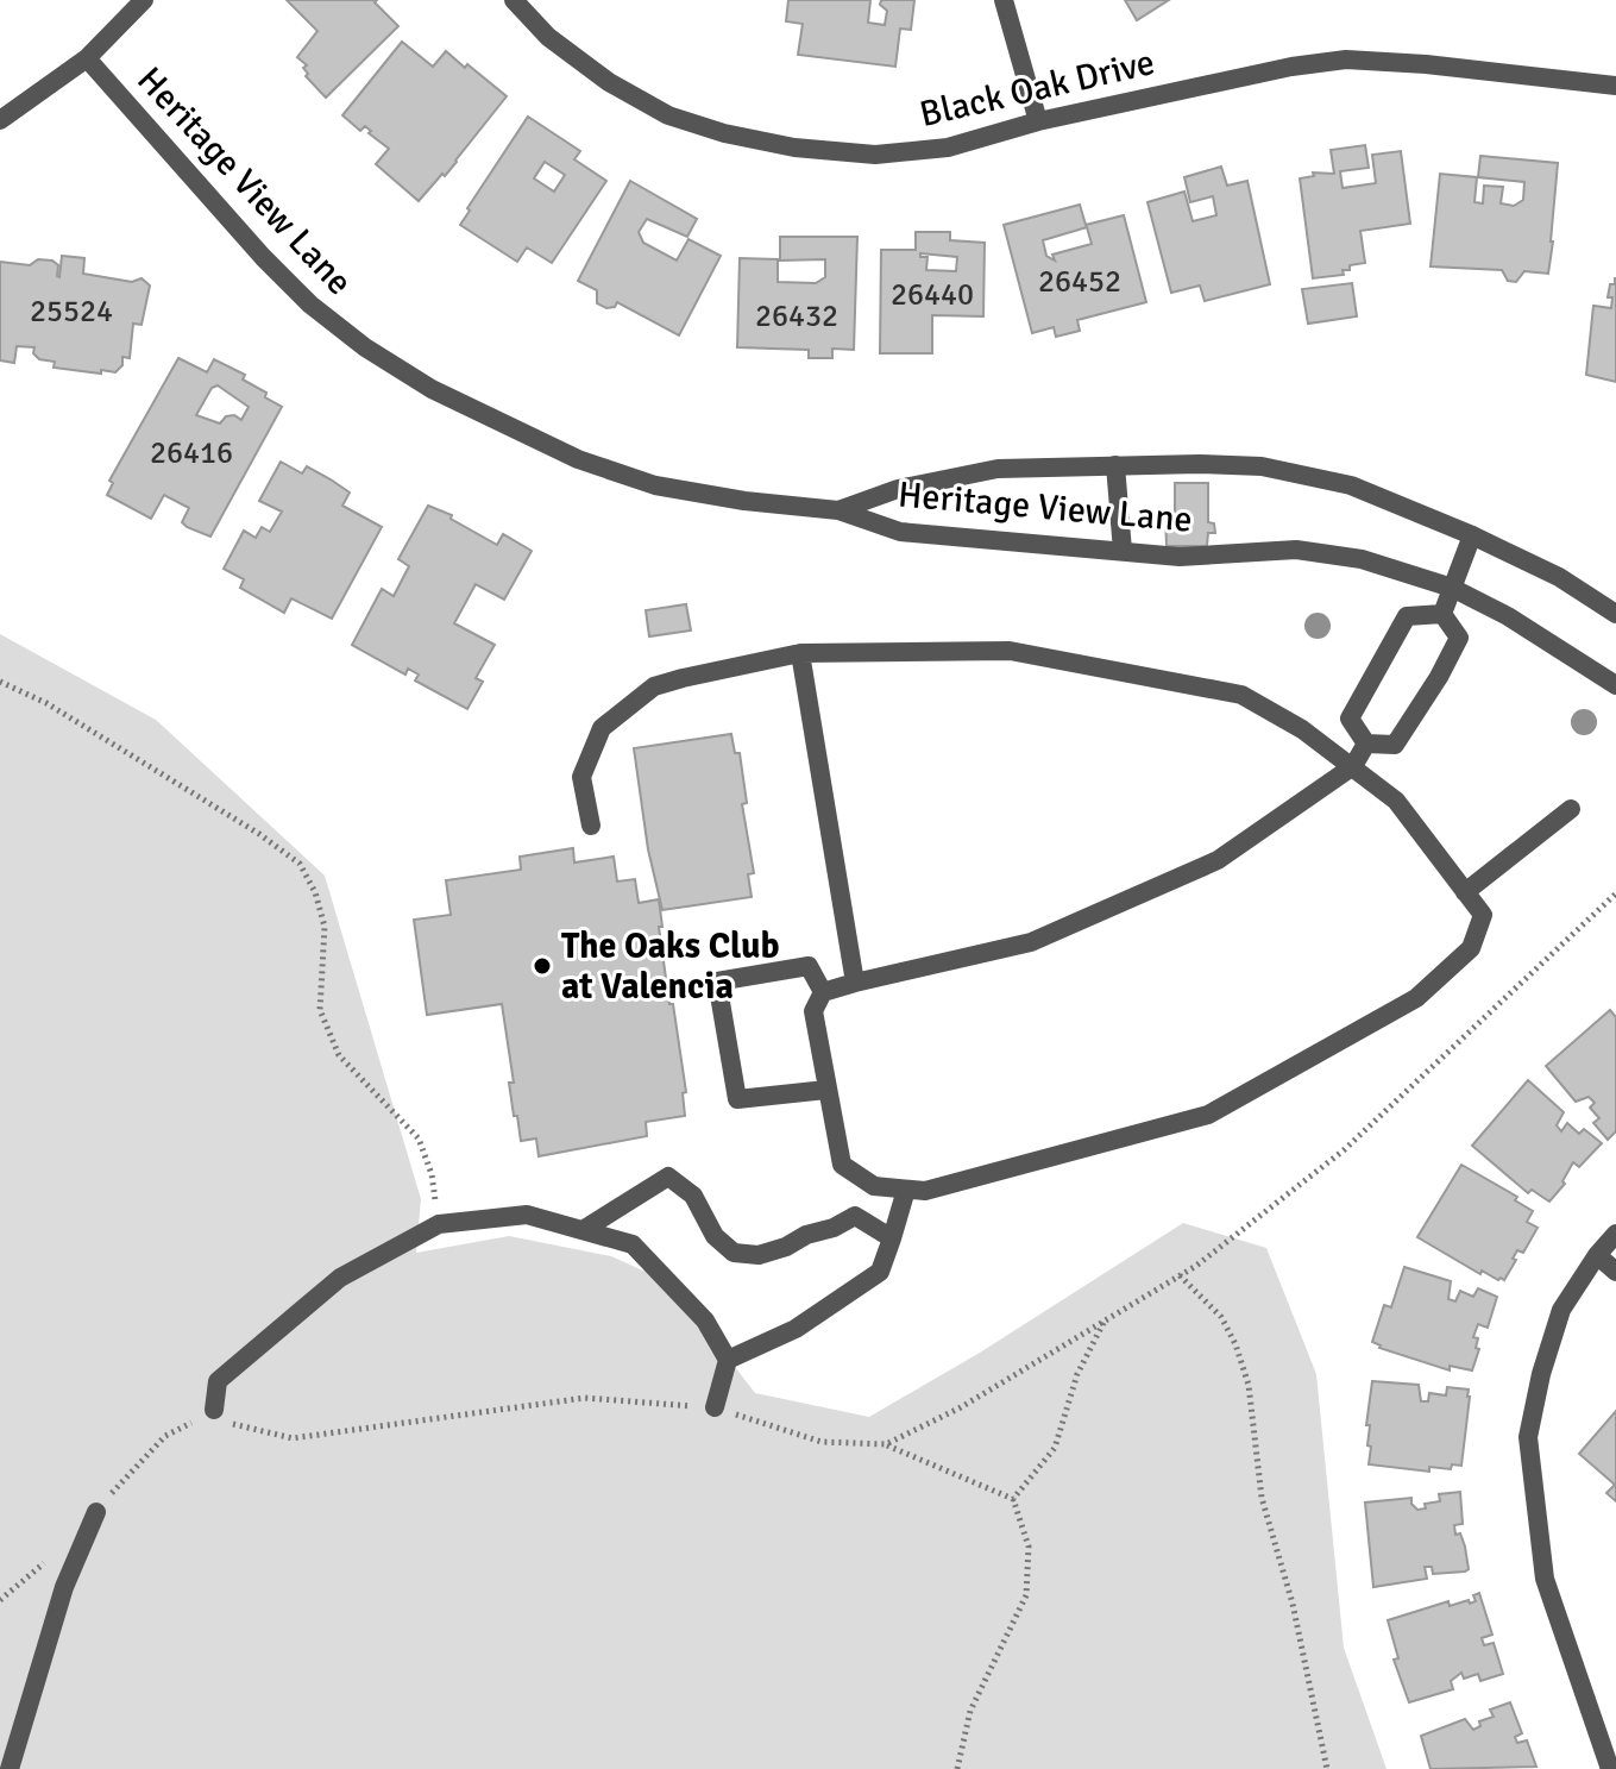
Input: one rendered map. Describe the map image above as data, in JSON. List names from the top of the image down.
{
  "streets": {
    "street": ["Black Oak Drive", "Heritage View Lane"]
  },
  "places": ["The Oaks Club at Valencia"],
  "house_numbers": [
    "26452",
    "26440",
    "25524",
    "26432",
    "26416"
  ]
}
